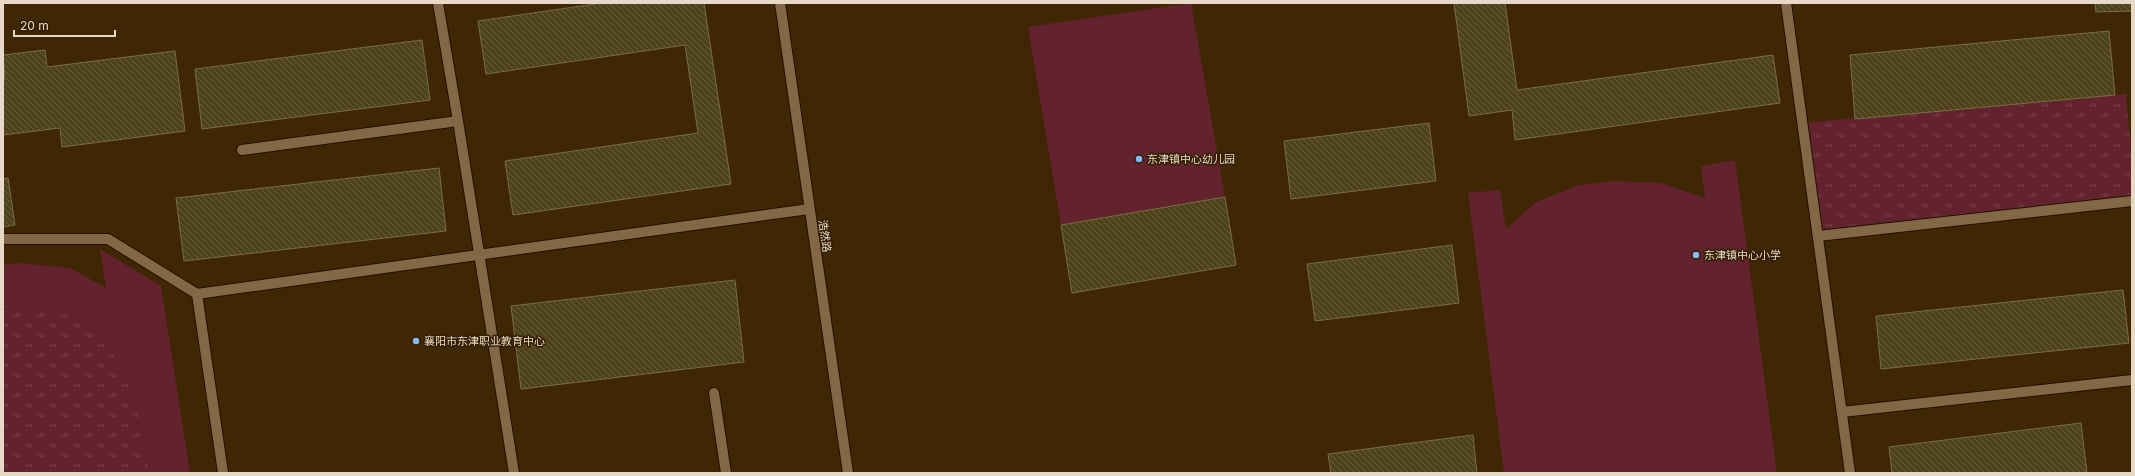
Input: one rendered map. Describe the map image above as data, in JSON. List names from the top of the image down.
{
  "streets": {
    "street": ["浩然路"]
  },
  "places": ["东津镇中心幼儿园", "东津镇中心小学", "襄阳市东津职业教育中心"],
  "scale_bar": "20 m"
}
